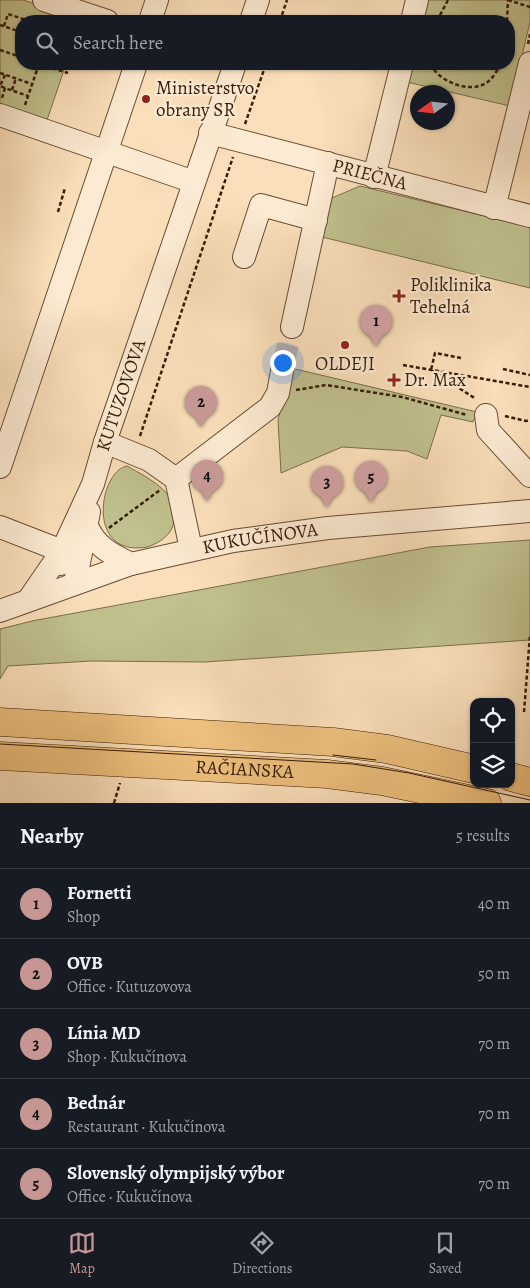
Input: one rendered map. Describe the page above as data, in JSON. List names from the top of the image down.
{
  "streets": {
    "main road": ["RAČIANSKA"],
    "street": ["PRIEČNA", "KUTUZOVOVA", "KUKUČÍNOVA"]
  },
  "crossings": [
    ["PRIEČNA", "KUTUZOVOVA"],
    ["KUTUZOVOVA", "KUKUČÍNOVA"]
  ],
  "places": {
    "other": ["Ministerstvo obrany SR", "OLDEJI"],
    "health": ["Poliklinika Tehelná", "Dr. Max"]
  },
  "north": "left",
  "page": {
    "search": "Search here",
    "pins": [
      "1",
      "2",
      "4",
      "5",
      "3"
    ],
    "heading": ["Nearby", "5 results"],
    "list": [
      {
        "mark": "1",
        "name": "Fornetti",
        "note": "Shop",
        "value": "40 m"
      },
      {
        "mark": "2",
        "name": "OVB",
        "note": "Office · Kutuzovova",
        "value": "50 m"
      },
      {
        "mark": "3",
        "name": "Línia MD",
        "note": "Shop · Kukučínova",
        "value": "70 m"
      },
      {
        "mark": "4",
        "name": "Bednár",
        "note": "Restaurant · Kukučínova",
        "value": "70 m"
      },
      {
        "mark": "5",
        "name": "Slovenský olympijský výbor",
        "note": "Office · Kukučínova",
        "value": "70 m"
      }
    ],
    "nav": ["Map", "Directions", "Saved"]
  }
}
